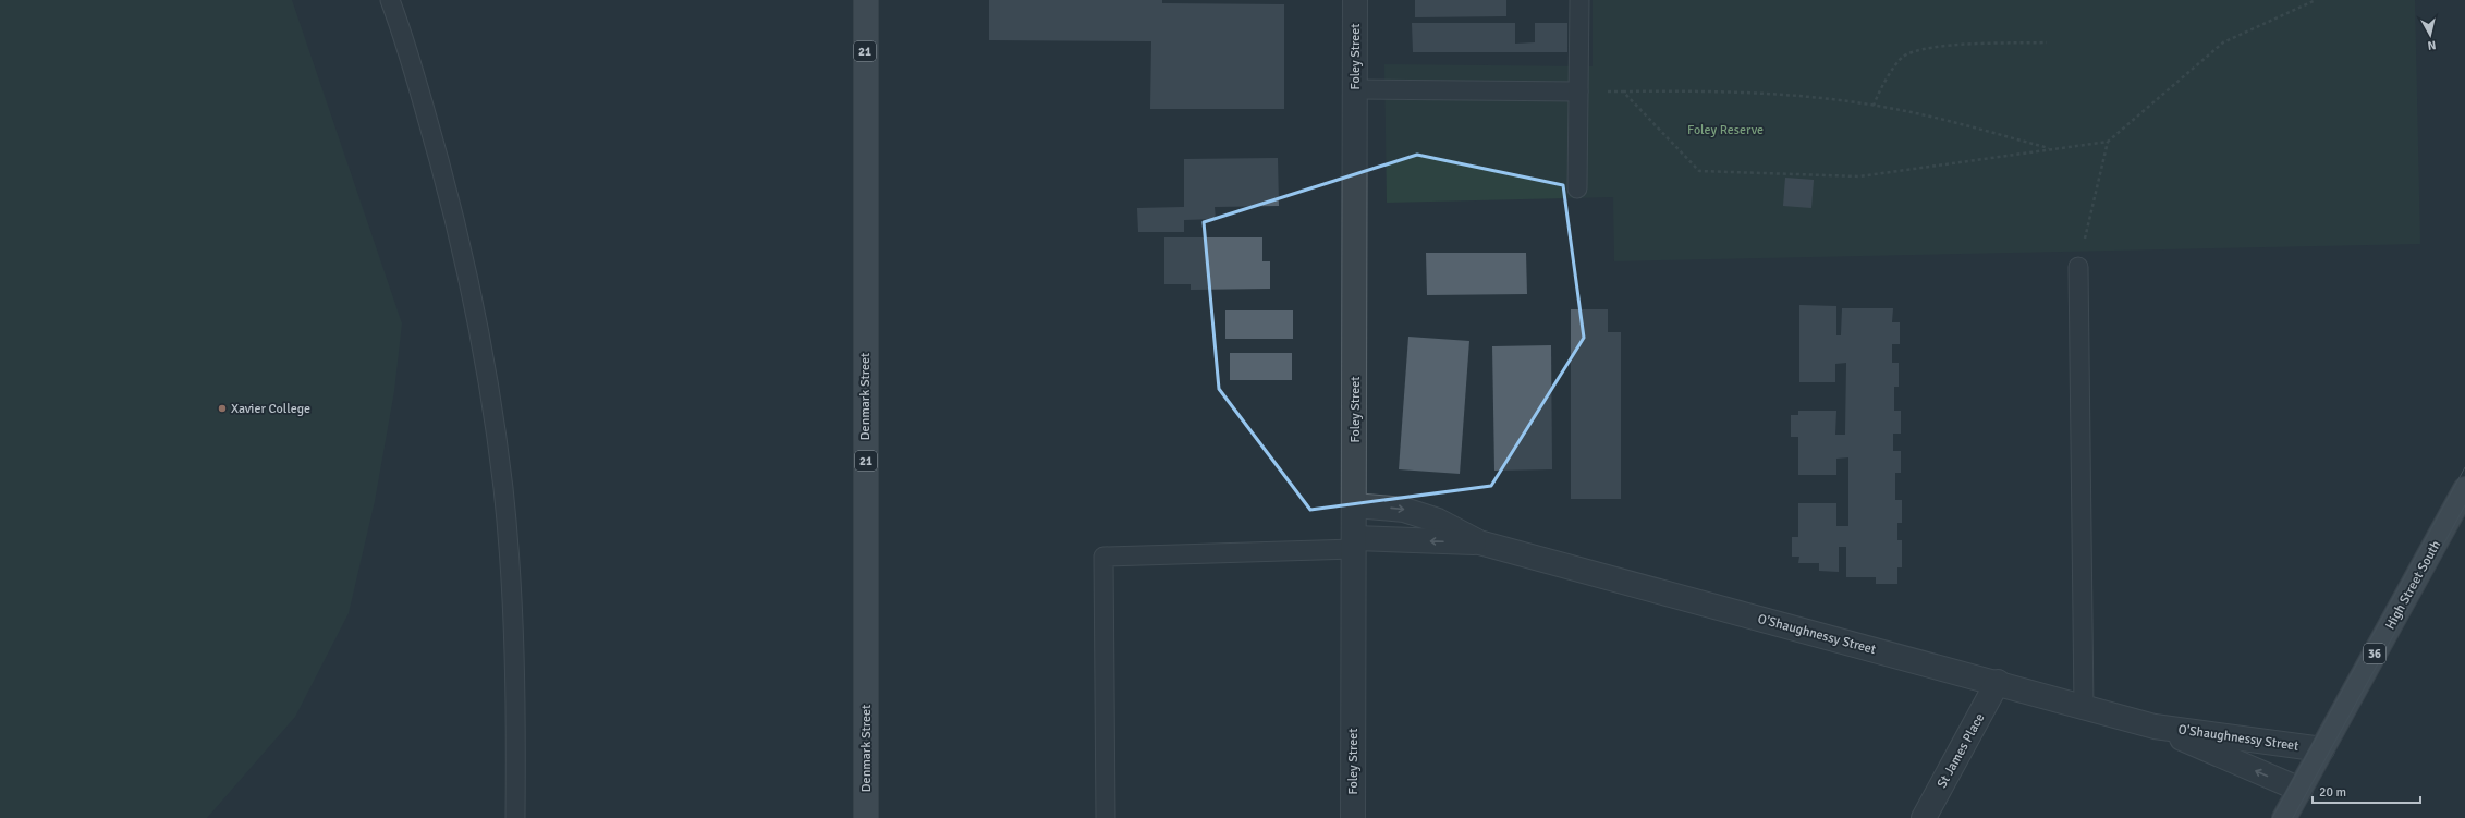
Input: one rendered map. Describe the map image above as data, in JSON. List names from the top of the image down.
{
  "streets": {
    "main road": [
      "21",
      "Denmark Street",
      "High Street South",
      "36"
    ],
    "street": ["Foley Street", "O'Shaughnessy Street", "St James Place"]
  },
  "crossings": [
    ["Foley Street", "O'Shaughnessy Street"],
    ["High Street South", "O'Shaughnessy Street"],
    ["O'Shaughnessy Street", "St James Place"]
  ],
  "parks": ["Foley Reserve"],
  "places": ["Xavier College"],
  "scale_bar": "20 m",
  "north": "bottom"
}
